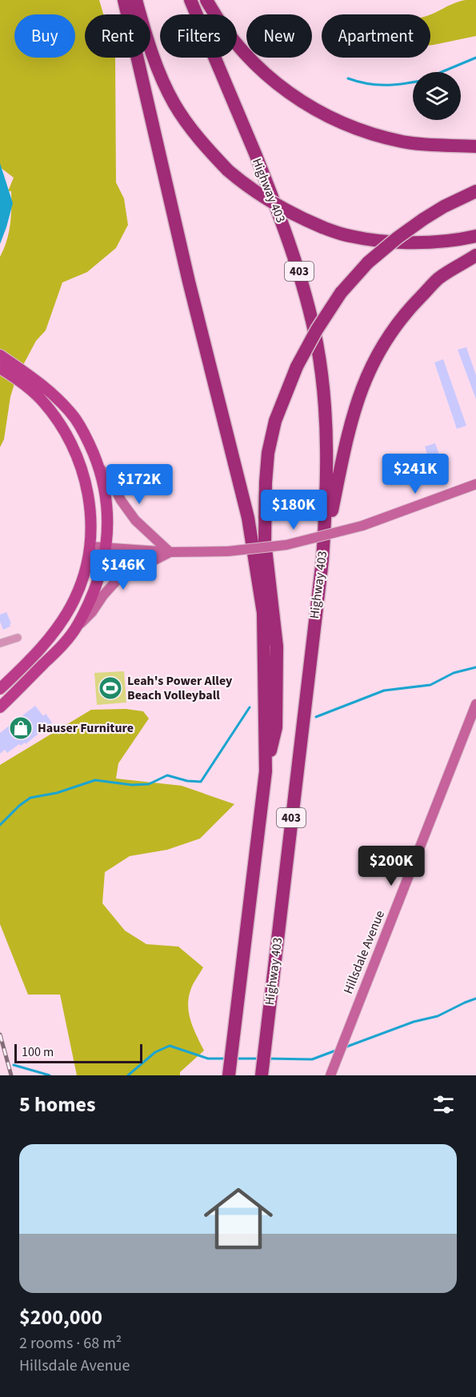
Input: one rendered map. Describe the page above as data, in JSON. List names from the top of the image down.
{
  "streets": {
    "highway": ["Highway 403", "403"],
    "main road": ["Hillsdale Avenue"]
  },
  "places": {
    "sports": ["Leah's Power Alley Beach Volleyball"],
    "shop": ["Hauser Furniture"]
  },
  "scale_bar": "100 m",
  "page": {
    "chip": [
      "Buy",
      "Rent",
      "Filters",
      "New",
      "Apartment"
    ],
    "price": [
      "$241K",
      "$172K",
      "$180K",
      "$146K",
      "$200K"
    ],
    "scale": "100 m",
    "heading": "5 homes",
    "list": [
      {
        "name": "$200,000",
        "note": "2 rooms · 68 m² · Hillsdale Avenue"
      }
    ]
  }
}
